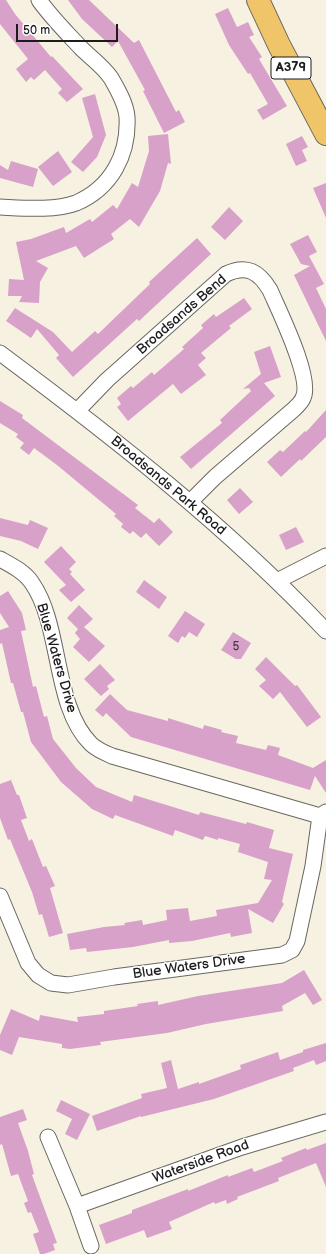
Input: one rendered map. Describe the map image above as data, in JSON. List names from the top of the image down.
{
  "streets": {
    "main road": ["A379"],
    "street": [
      "Broadsands Bend",
      "Broadsands Park Road",
      "Blue Waters Drive",
      "Waterside Road"
    ]
  },
  "crossings": [
    ["Broadsands Bend", "Broadsands Park Road"]
  ],
  "house_numbers": ["5"],
  "scale_bar": "50 m"
}
